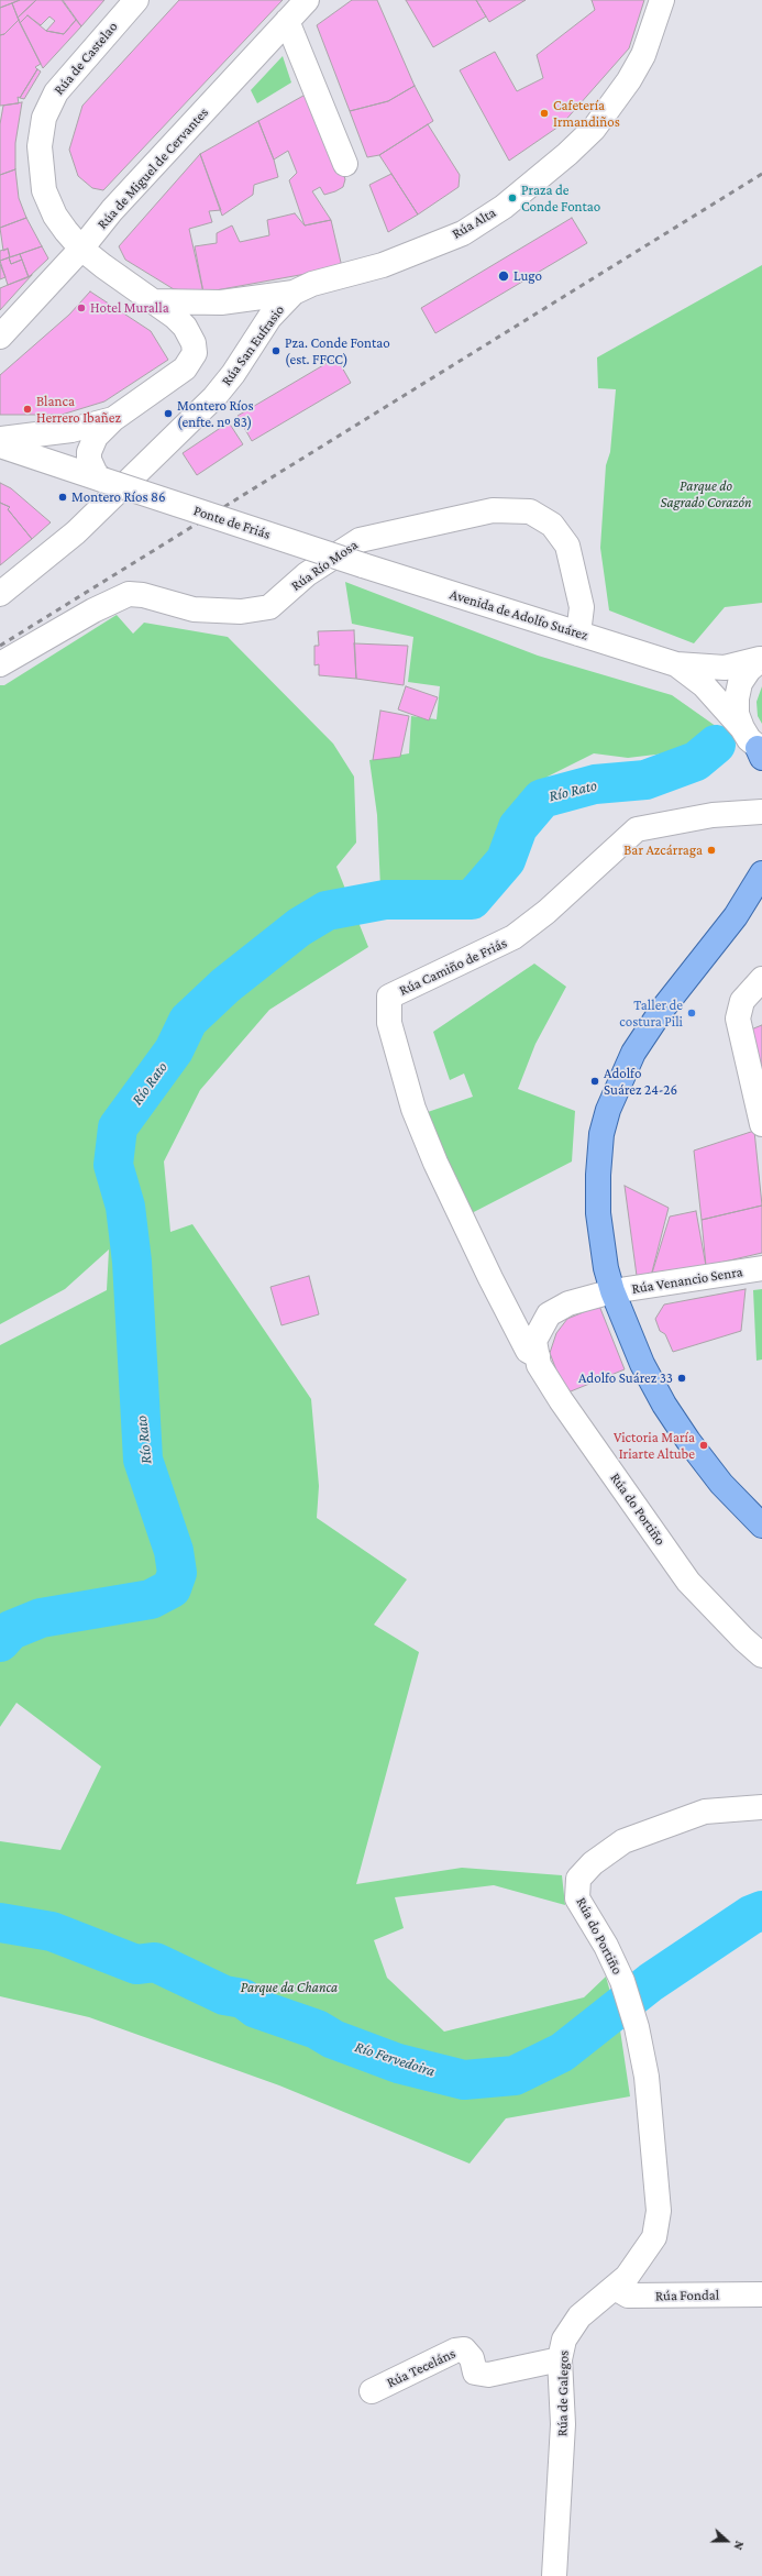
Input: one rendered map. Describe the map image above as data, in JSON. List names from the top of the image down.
{
  "streets": {
    "street": [
      "Rúa de Castelao",
      "Rúa de Miguel de Cervantes",
      "Rúa Alta",
      "Rúa San Eufrasio",
      "Ponte de Friás",
      "Rúa Río Mosa",
      "Avenida de Adolfo Suárez",
      "Rúa Camiño de Friás",
      "Rúa Venancio Senra",
      "Rúa do Portiño",
      "Rúa Fondal",
      "Rúa Teceláns",
      "Rúa de Galegos"
    ]
  },
  "crossings": [
    ["Rúa de Castelao", "Rúa de Miguel de Cervantes"],
    ["Rúa Alta", "Rúa San Eufrasio"],
    ["Ponte de Friás", "Avenida de Adolfo Suárez"],
    ["Rúa Río Mosa", "Avenida de Adolfo Suárez"],
    ["Rúa Camiño de Friás", "Rúa do Portiño"],
    ["Rúa Venancio Senra", "Rúa do Portiño"],
    ["Rúa do Portiño", "Rúa de Galegos"],
    ["Rúa Fondal", "Rúa de Galegos"],
    ["Rúa Teceláns", "Rúa de Galegos"]
  ],
  "water": ["Río Rato", "Río Fervedoira"],
  "parks": ["Parque do Sagrado Corazón", "Parque da Chanca"],
  "places": [
    "Cafetería Irmandiños",
    "Praza de Conde Fontao",
    "Lugo",
    "Hotel Muralla",
    "Pza. Conde Fontao (est. FFCC)",
    "Blanca Herrero Ibañez",
    "Montero Ríos (enfte. nº 83)",
    "Montero Ríos 86",
    "Bar Azcárraga",
    "Taller de costura Pili",
    "Adolfo Suárez 24-26",
    "Adolfo Suárez 33",
    "Victoria María Iriarte Altube"
  ],
  "north": "right"
}
